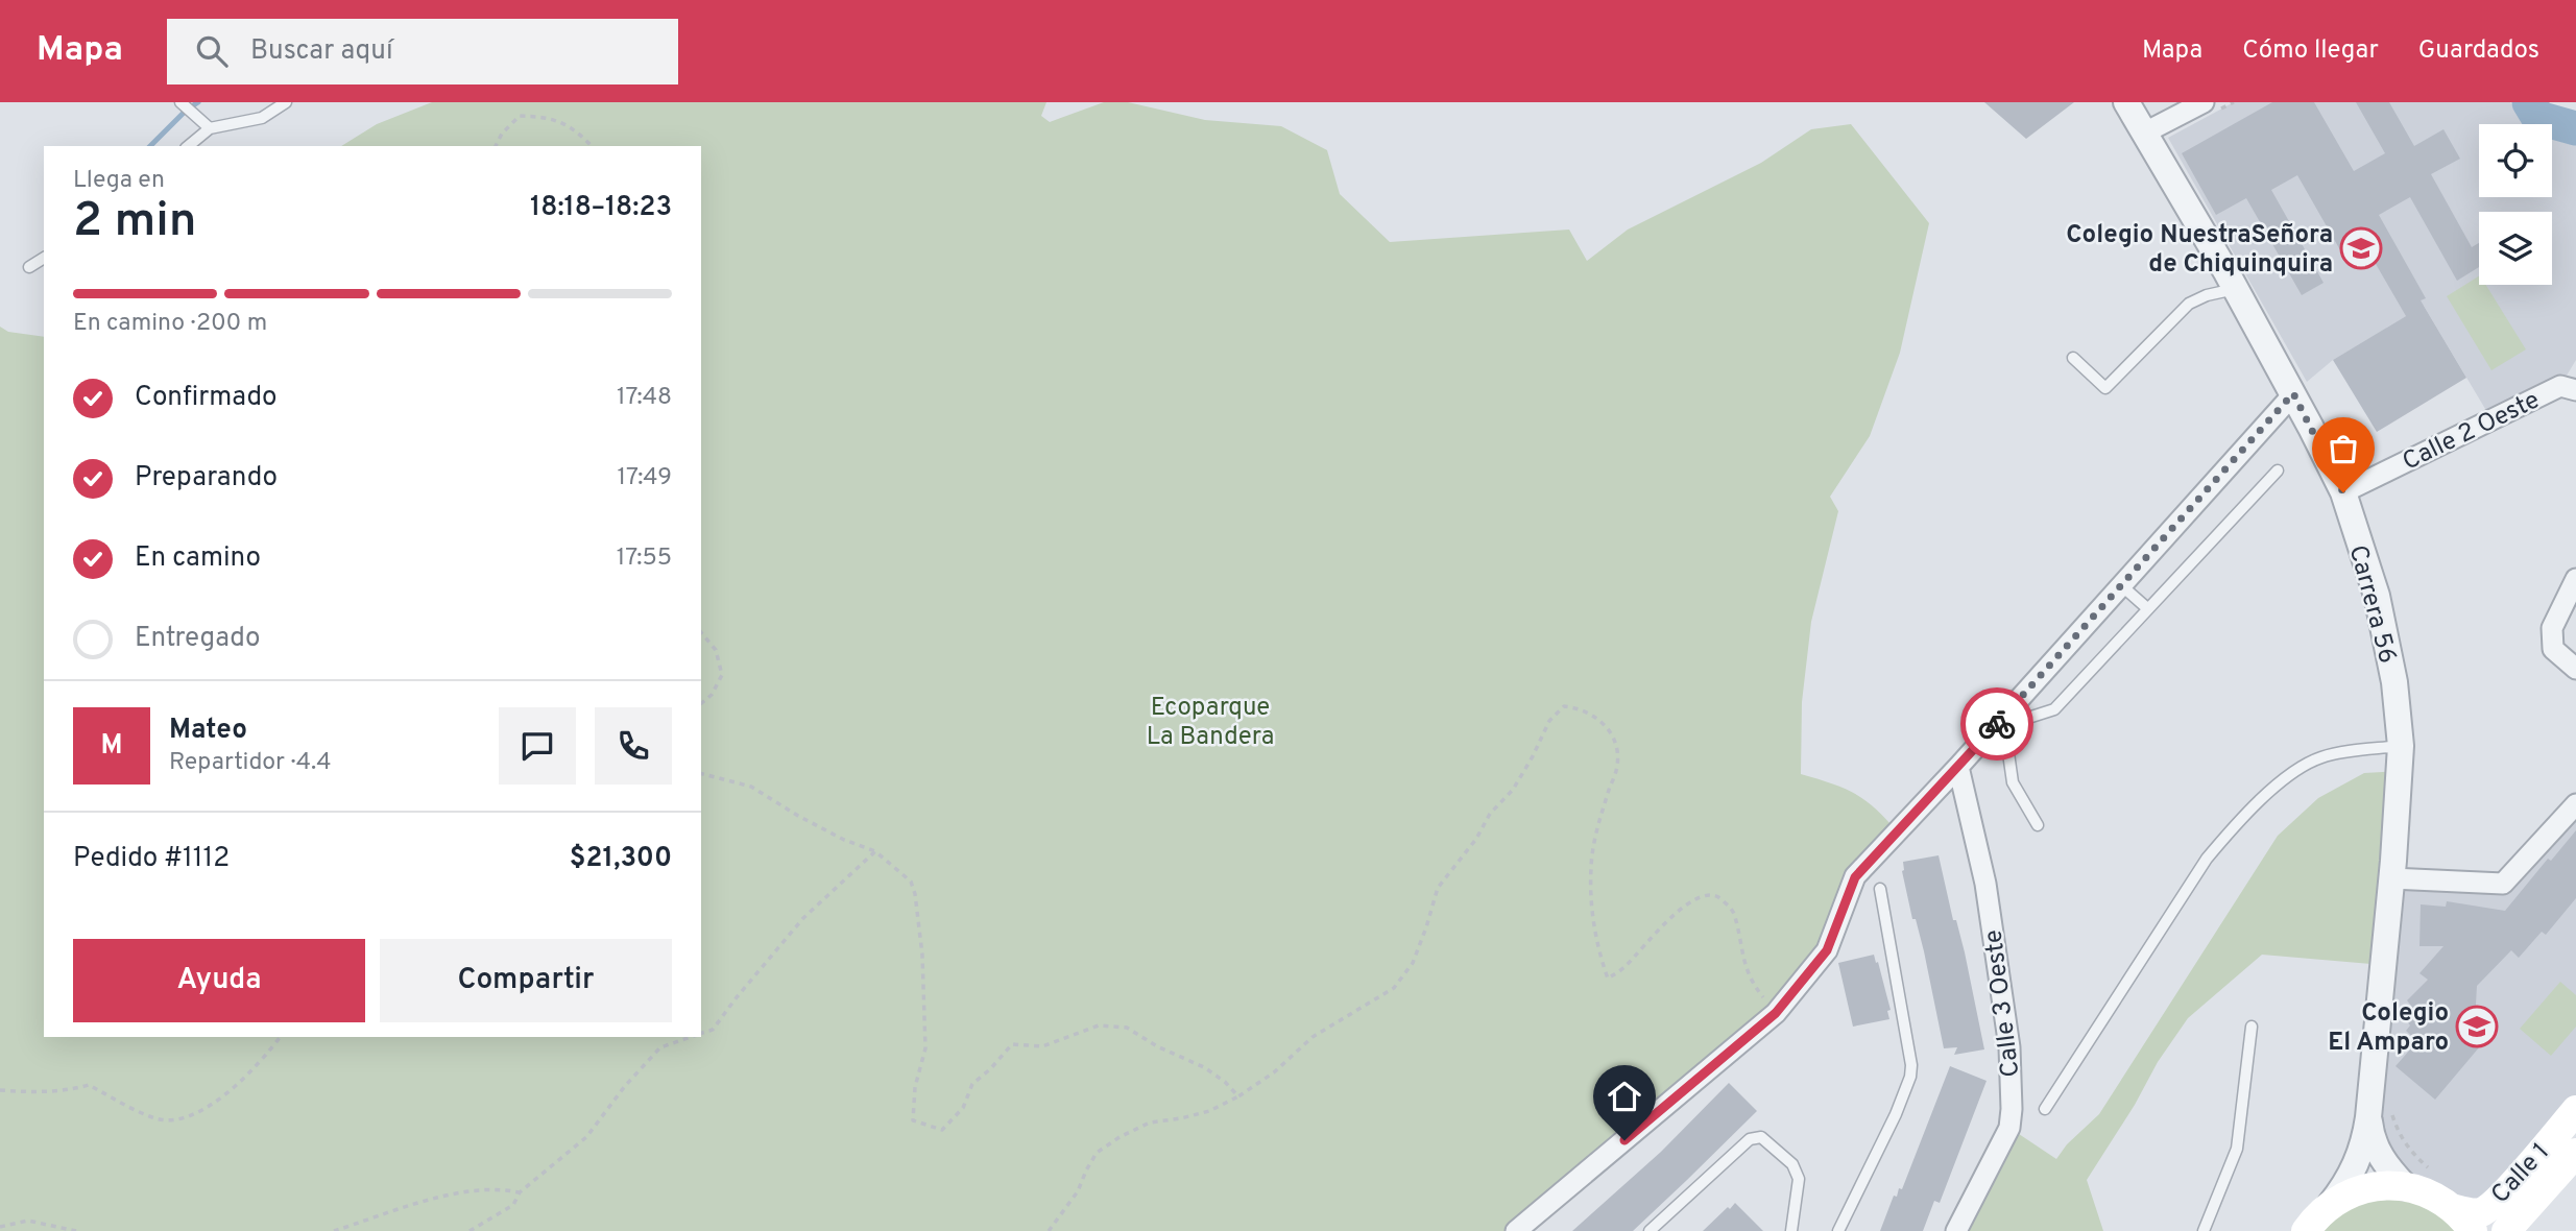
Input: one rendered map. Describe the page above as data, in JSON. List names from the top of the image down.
{
  "streets": {
    "main road": ["Calle 1"],
    "street": ["Calle 2 Oeste", "Carrera 56", "Calle 3 Oeste"]
  },
  "crossings": [
    ["Calle 2 Oeste", "Carrera 56"]
  ],
  "parks": ["Ecoparque La Bandera"],
  "places": {
    "school or university": ["Colegio NuestraSeñora de Chiquinquira", "Colegio El Amparo"]
  },
  "page": {
    "header": "Mapa",
    "search": "Buscar aquí",
    "nav": ["Mapa", "Cómo llegar", "Guardados"],
    "heading": ["2 min", "Llega en", "18:18–18:23"],
    "panel": [
      "Mateo",
      "Repartidor · 4.4",
      "Pedido #1112",
      "$21,300"
    ],
    "bar": "En camino · 200 m",
    "list": [
      ["Confirmado", "17:48"],
      ["Preparando", "17:49"],
      ["En camino", "17:55"],
      "Entregado"
    ],
    "round": "M",
    "buttons": ["Ayuda", "Compartir"]
  }
}
